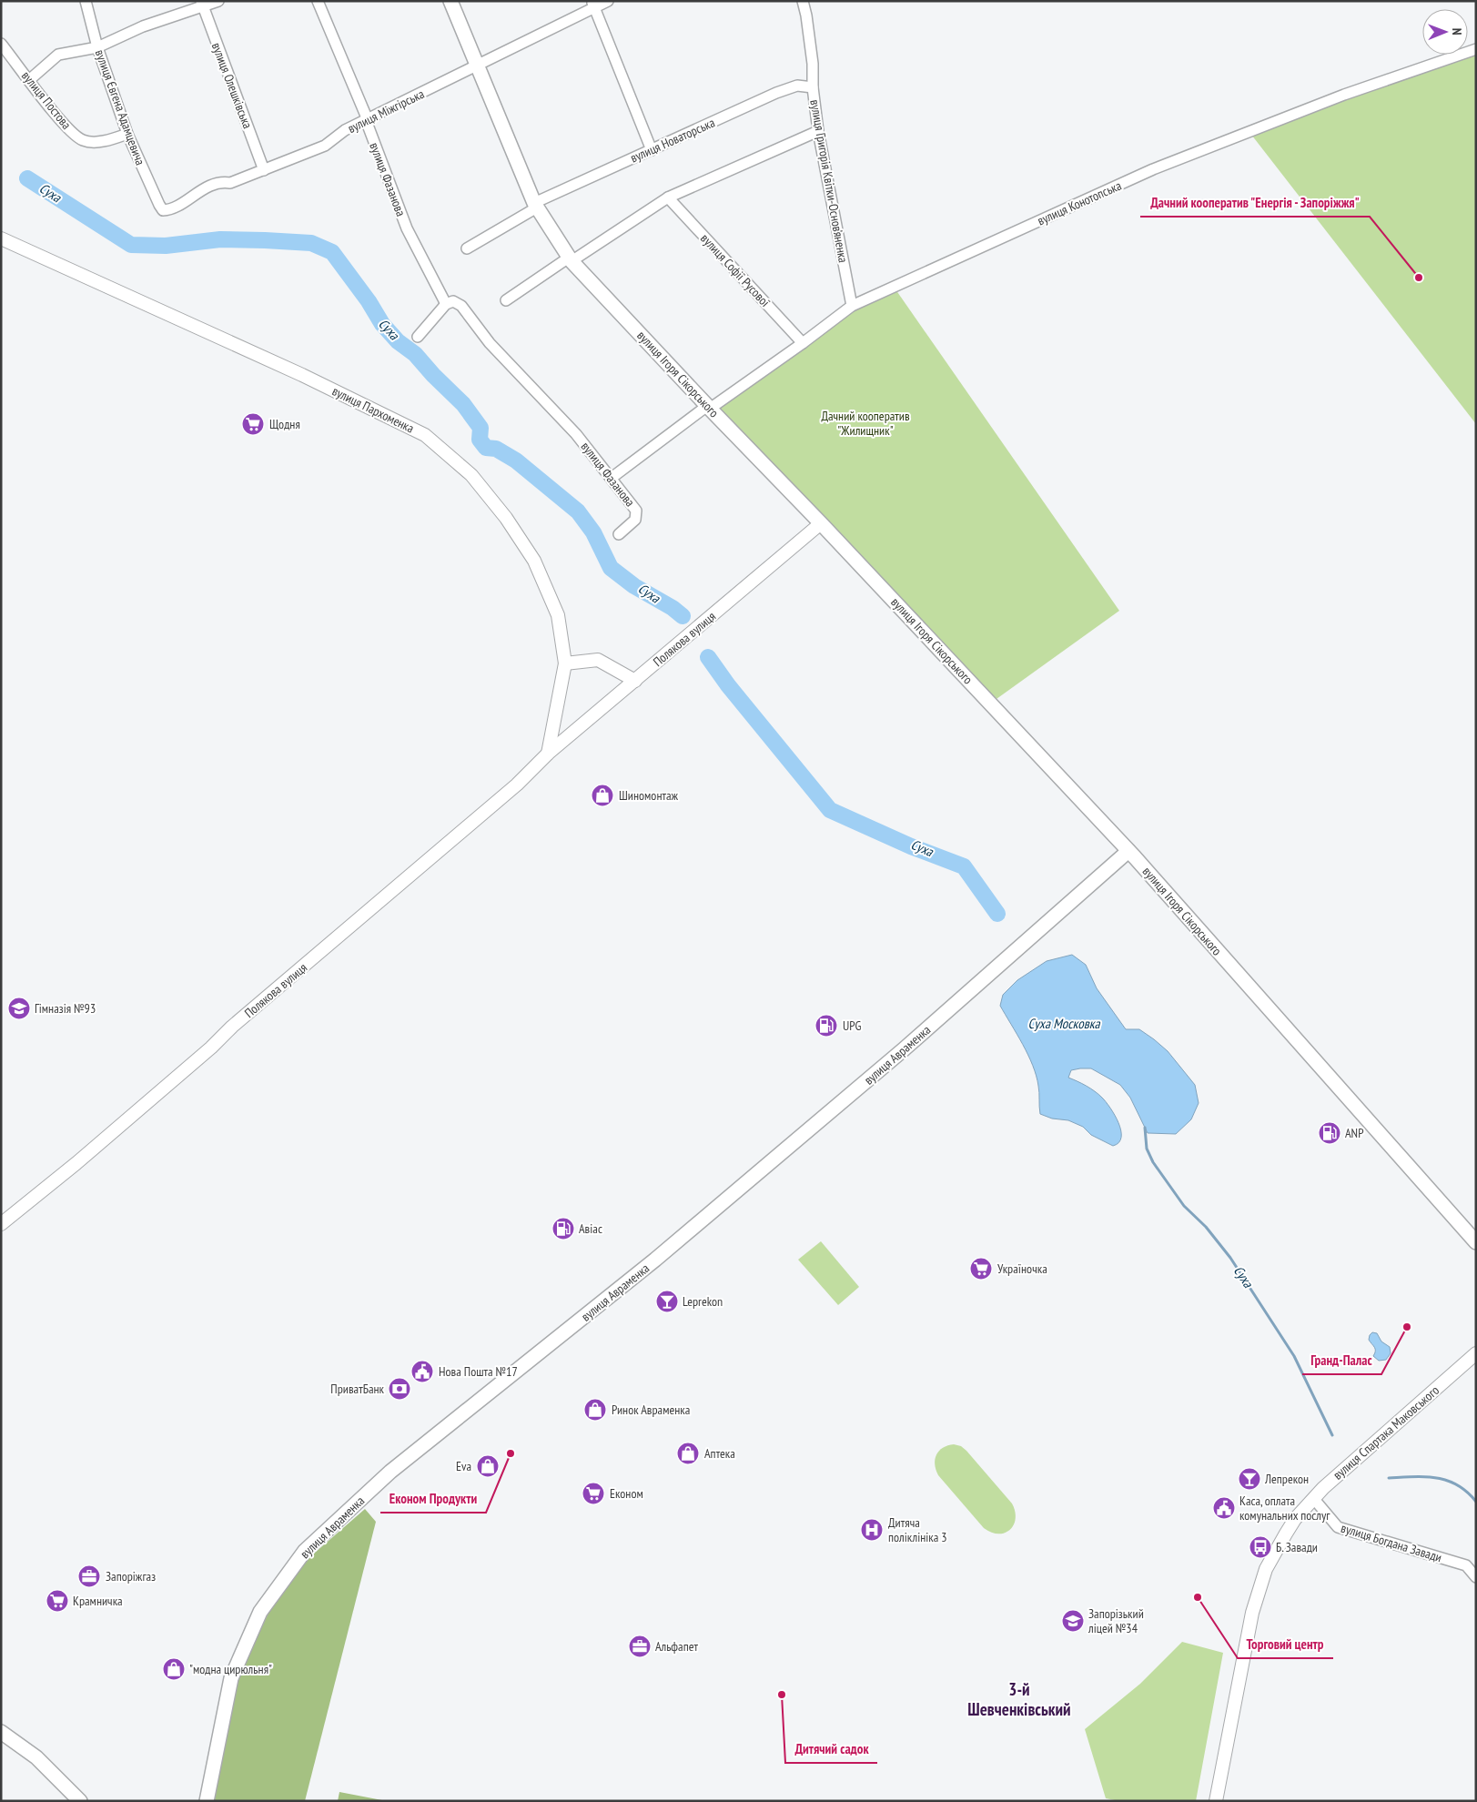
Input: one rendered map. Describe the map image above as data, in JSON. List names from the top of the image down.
{
  "streets": {
    "main road": ["вулиця Ігоря Сікорського", "вулиця Авраменка"],
    "street": [
      "вулиця Олешківська",
      "вулиця Постова",
      "вулиця Євгена Адамцевича",
      "вулиця Міжгірська",
      "вулиця Новаторська",
      "вулиця Фазанова",
      "вулиця Григорія Квітки-Основ’яненка",
      "вулиця Конотопська",
      "вулиця Софії Русової",
      "вулиця Пархоменка",
      "Полякова вулиця",
      "вулиця Спартака Маковського",
      "вулиця Богдана Завади"
    ]
  },
  "crossings": [
    ["вулиця Олешківська", "вулиця Міжгірська"],
    ["вулиця Постова", "вулиця Євгена Адамцевича"],
    ["вулиця Євгена Адамцевича", "вулиця Міжгірська"],
    ["вулиця Міжгірська", "вулиця Фазанова"],
    ["вулиця Міжгірська", "вулиця Ігоря Сікорського"],
    ["вулиця Новаторська", "вулиця Григорія Квітки-Основ’яненка"],
    ["вулиця Новаторська", "вулиця Ігоря Сікорського"],
    ["вулиця Фазанова", "вулиця Конотопська"],
    ["вулиця Григорія Квітки-Основ’яненка", "вулиця Конотопська"],
    ["вулиця Конотопська", "вулиця Софії Русової"],
    ["вулиця Конотопська", "вулиця Ігоря Сікорського"],
    ["вулиця Ігоря Сікорського", "Полякова вулиця"],
    ["вулиця Ігоря Сікорського", "вулиця Авраменка"],
    ["вулиця Спартака Маковського", "вулиця Богдана Завади"]
  ],
  "districts": ["3-й Шевченківський"],
  "water": ["Суха", "Суха Московка"],
  "parks": ["Дачний кооператив \"Жилищник\""],
  "places": {
    "other": [
      "Дачний кооператив \"Енергія - Запоріжжя\"",
      "Гранд-Палас",
      "Економ Продукти",
      "Торговий центр",
      "Дитячий садок"
    ],
    "supermarket": [
      "Щодня",
      "Україночка",
      "Економ",
      "Крамничка"
    ],
    "shop": [
      "Шиномонтаж",
      "Ринок Авраменка",
      "Аптека",
      "Eva",
      "\"модна цирюльня\""
    ],
    "school or university": ["Гімназія №93", "Запорізький ліцей №34"],
    "fuel station": ["UPG", "ANP", "Авіас"],
    "bar": ["Leprekon", "Лепрекон"],
    "public building": ["Нова Пошта №17", "Каса, оплата комунальних послуг"],
    "bank": ["ПриватБанк"],
    "hospital": ["Дитяча поліклініка 3"],
    "bus stop": ["Б. Завади"],
    "office": ["Запоріжгаз", "Альфапет"]
  },
  "north": "right"
}
